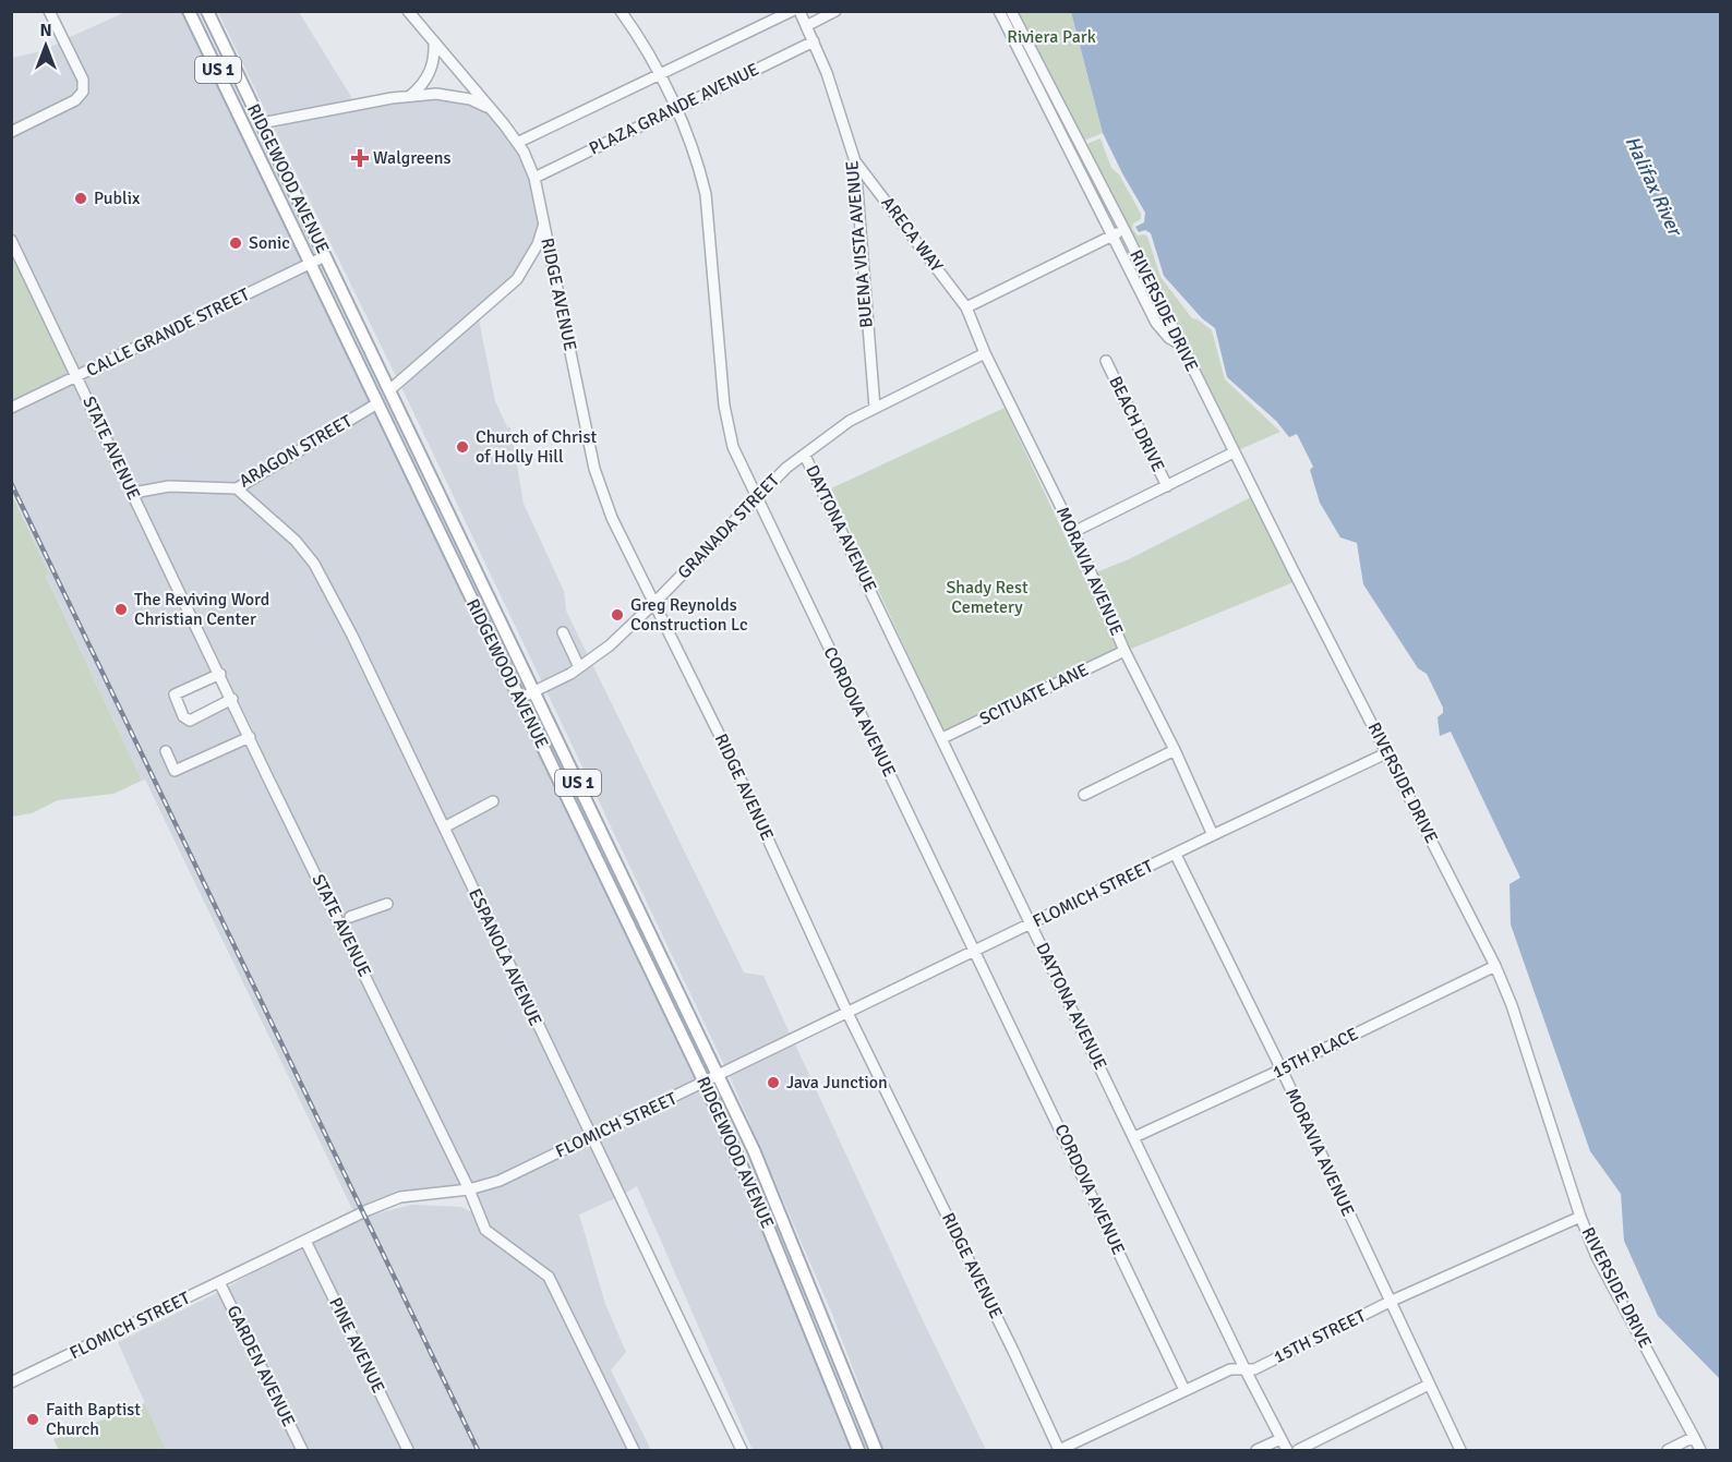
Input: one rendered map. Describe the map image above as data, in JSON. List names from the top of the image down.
{
  "streets": {
    "main road": ["US 1", "RIDGEWOOD AVENUE"],
    "street": [
      "PLAZA GRANDE AVENUE",
      "ARECA WAY",
      "BUENA VISTA AVENUE",
      "RIDGE AVENUE",
      "RIVERSIDE DRIVE",
      "CALLE GRANDE STREET",
      "BEACH DRIVE",
      "STATE AVENUE",
      "ARAGON STREET",
      "GRANADA STREET",
      "DAYTONA AVENUE",
      "MORAVIA AVENUE",
      "SCITUATE LANE",
      "CORDOVA AVENUE",
      "FLOMICH STREET",
      "ESPANOLA AVENUE",
      "15TH PLACE",
      "15TH STREET",
      "PINE AVENUE",
      "GARDEN AVENUE"
    ]
  },
  "crossings": [
    ["PLAZA GRANDE AVENUE", "BUENA VISTA AVENUE"],
    ["PLAZA GRANDE AVENUE", "RIDGE AVENUE"],
    ["PLAZA GRANDE AVENUE", "CORDOVA AVENUE"],
    ["RIDGEWOOD AVENUE", "CALLE GRANDE STREET"],
    ["RIDGEWOOD AVENUE", "ARAGON STREET"],
    ["RIDGEWOOD AVENUE", "GRANADA STREET"],
    ["RIDGEWOOD AVENUE", "FLOMICH STREET"],
    ["ARECA WAY", "BUENA VISTA AVENUE"],
    ["ARECA WAY", "MORAVIA AVENUE"],
    ["BUENA VISTA AVENUE", "GRANADA STREET"],
    ["RIDGE AVENUE", "GRANADA STREET"],
    ["RIDGE AVENUE", "FLOMICH STREET"],
    ["RIDGE AVENUE", "15TH STREET"],
    ["RIVERSIDE DRIVE", "FLOMICH STREET"],
    ["RIVERSIDE DRIVE", "15TH PLACE"],
    ["RIVERSIDE DRIVE", "15TH STREET"],
    ["CALLE GRANDE STREET", "STATE AVENUE"],
    ["STATE AVENUE", "ARAGON STREET"],
    ["STATE AVENUE", "FLOMICH STREET"],
    ["ARAGON STREET", "ESPANOLA AVENUE"],
    ["GRANADA STREET", "DAYTONA AVENUE"],
    ["GRANADA STREET", "MORAVIA AVENUE"],
    ["GRANADA STREET", "CORDOVA AVENUE"],
    ["DAYTONA AVENUE", "SCITUATE LANE"],
    ["DAYTONA AVENUE", "FLOMICH STREET"],
    ["DAYTONA AVENUE", "15TH PLACE"],
    ["DAYTONA AVENUE", "15TH STREET"],
    ["MORAVIA AVENUE", "SCITUATE LANE"],
    ["MORAVIA AVENUE", "FLOMICH STREET"],
    ["MORAVIA AVENUE", "15TH PLACE"],
    ["MORAVIA AVENUE", "15TH STREET"],
    ["CORDOVA AVENUE", "FLOMICH STREET"],
    ["CORDOVA AVENUE", "15TH STREET"],
    ["FLOMICH STREET", "ESPANOLA AVENUE"],
    ["FLOMICH STREET", "PINE AVENUE"],
    ["FLOMICH STREET", "GARDEN AVENUE"]
  ],
  "water": ["Halifax River"],
  "parks": ["Riviera Park", "Shady Rest Cemetery"],
  "places": {
    "health": ["Walgreens"],
    "other": [
      "Publix",
      "Sonic",
      "Church of Christ of Holly Hill",
      "The Reviving Word Christian Center",
      "Greg Reynolds Construction Lc",
      "Java Junction",
      "Faith Baptist Church"
    ]
  },
  "north": "top"
}
